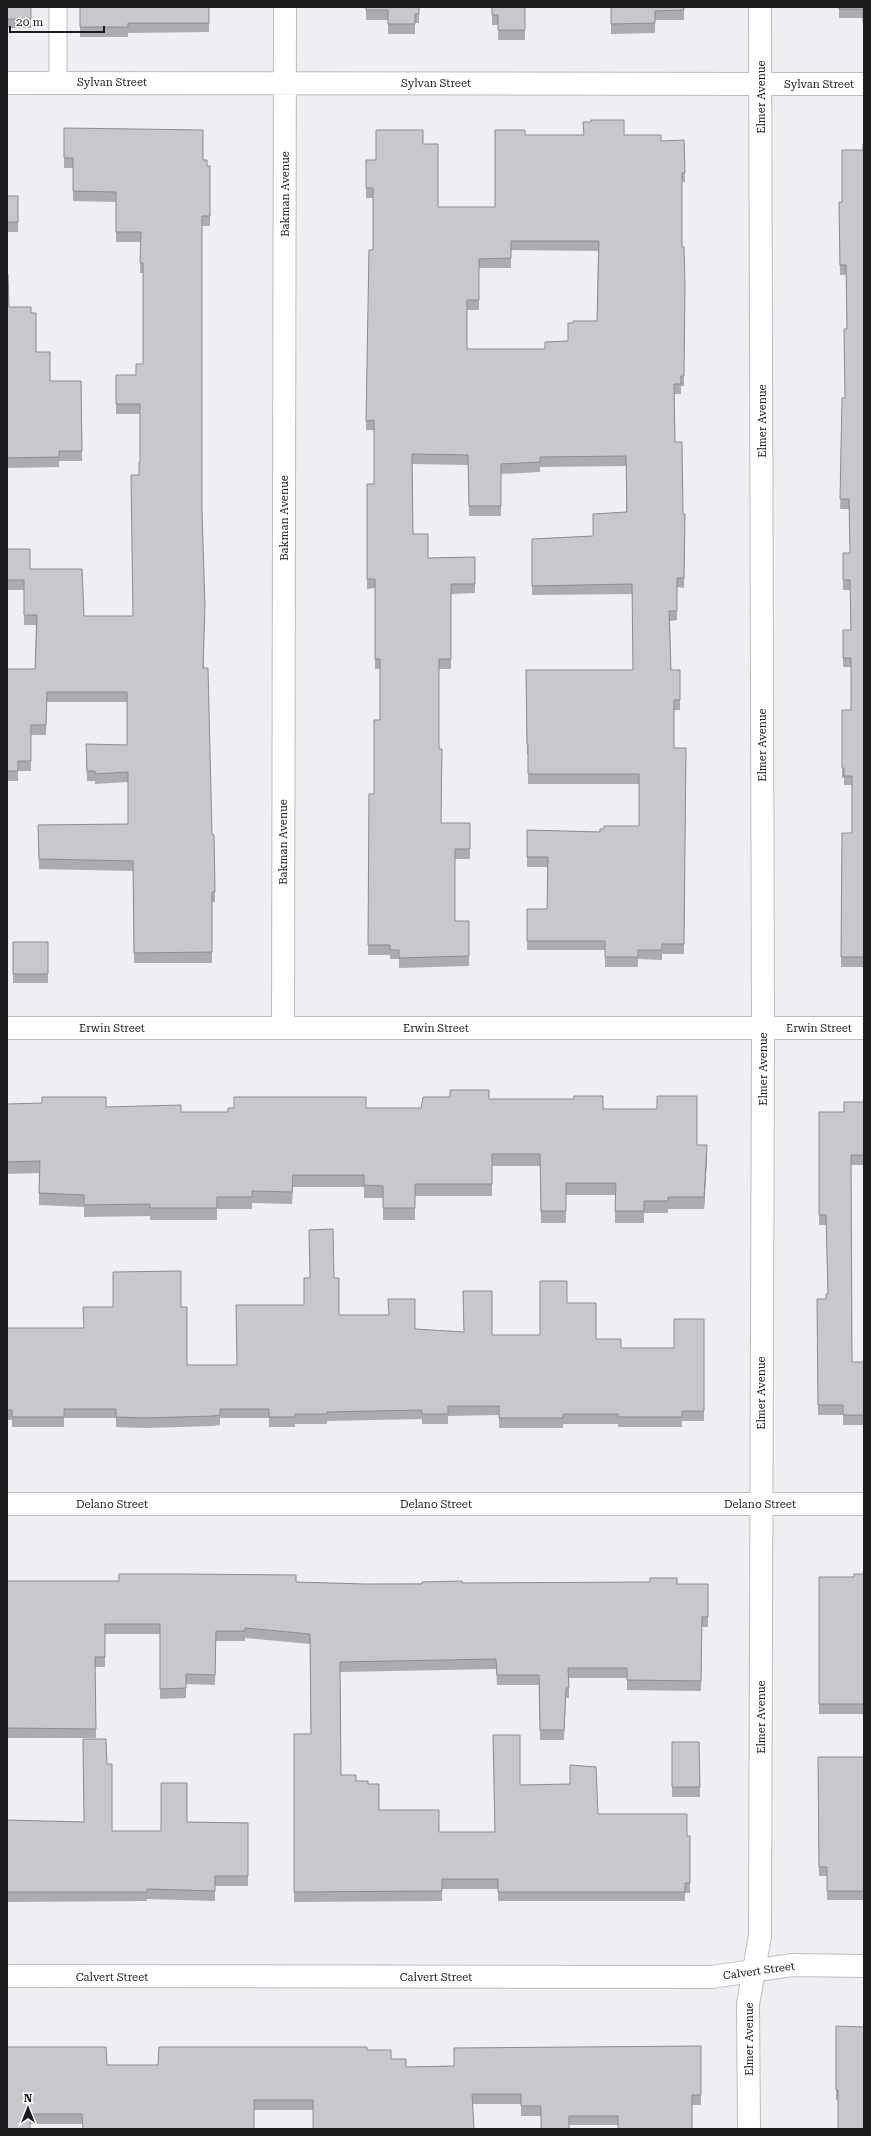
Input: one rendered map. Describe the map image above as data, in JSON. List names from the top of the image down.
{
  "streets": {
    "street": [
      "Sylvan Street",
      "Elmer Avenue",
      "Bakman Avenue",
      "Erwin Street",
      "Delano Street",
      "Calvert Street"
    ]
  },
  "crossings": [
    ["Sylvan Street", "Elmer Avenue"],
    ["Sylvan Street", "Bakman Avenue"],
    ["Elmer Avenue", "Erwin Street"],
    ["Elmer Avenue", "Delano Street"],
    ["Elmer Avenue", "Calvert Street"],
    ["Bakman Avenue", "Erwin Street"]
  ],
  "scale_bar": "20 m",
  "north": "top"
}
